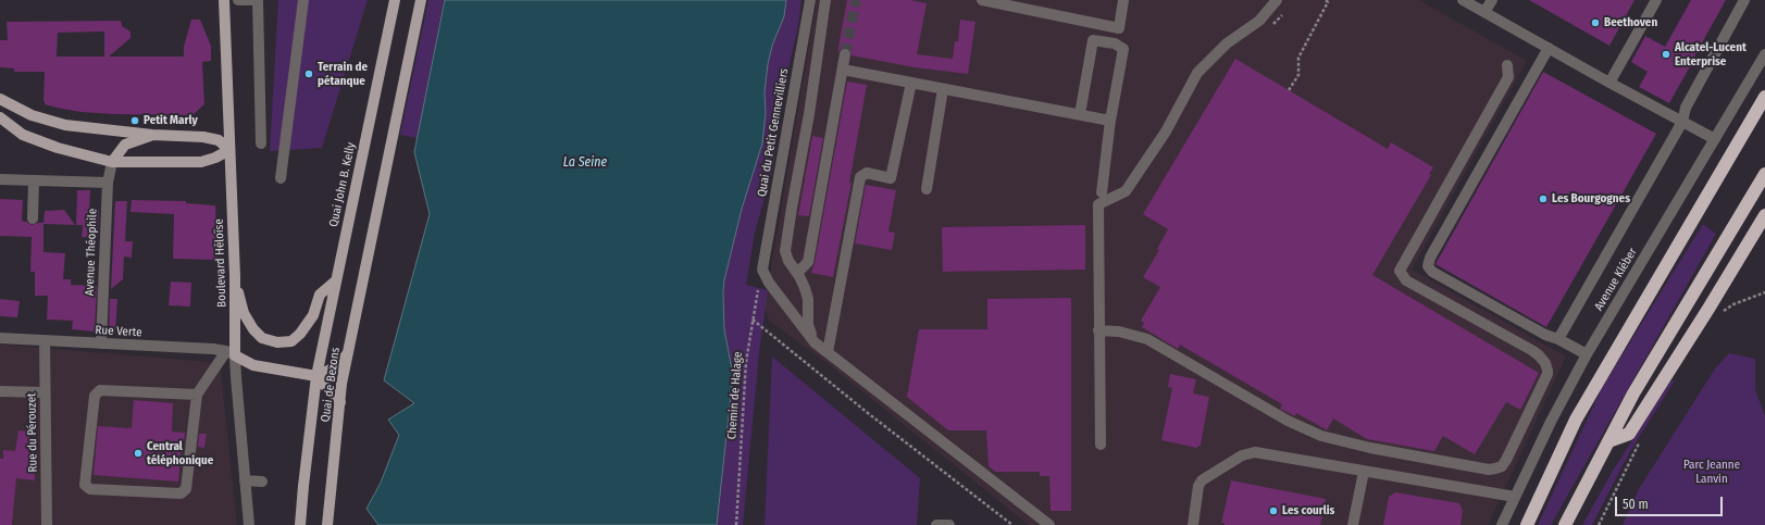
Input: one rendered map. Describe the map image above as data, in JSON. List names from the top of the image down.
{
  "streets": {
    "main road": ["Quai John B. Kelly", "Boulevard Héloïse", "Quai de Bezons"],
    "street": [
      "Quai du Petit Gennevilliers",
      "Avenue Théophile",
      "Avenue Kléber",
      "Rue Verte",
      "Rue du Pérouzet"
    ],
    "path": ["Chemin de Halage"]
  },
  "crossings": [
    ["Quai du Petit Gennevilliers", "Chemin de Halage"],
    ["Quai John B. Kelly", "Quai de Bezons"],
    ["Avenue Théophile", "Rue Verte"],
    ["Boulevard Héloïse", "Rue Verte"],
    ["Rue Verte", "Rue du Pérouzet"]
  ],
  "water": ["La Seine"],
  "parks": ["Parc Jeanne Lanvin"],
  "places": [
    "Beethoven",
    "Alcatel-Lucent Enterprise",
    "Terrain de pétanque",
    "Petit Marly",
    "Les Bourgognes",
    "Central téléphonique",
    "Les courlis"
  ],
  "scale_bar": "50 m"
}
